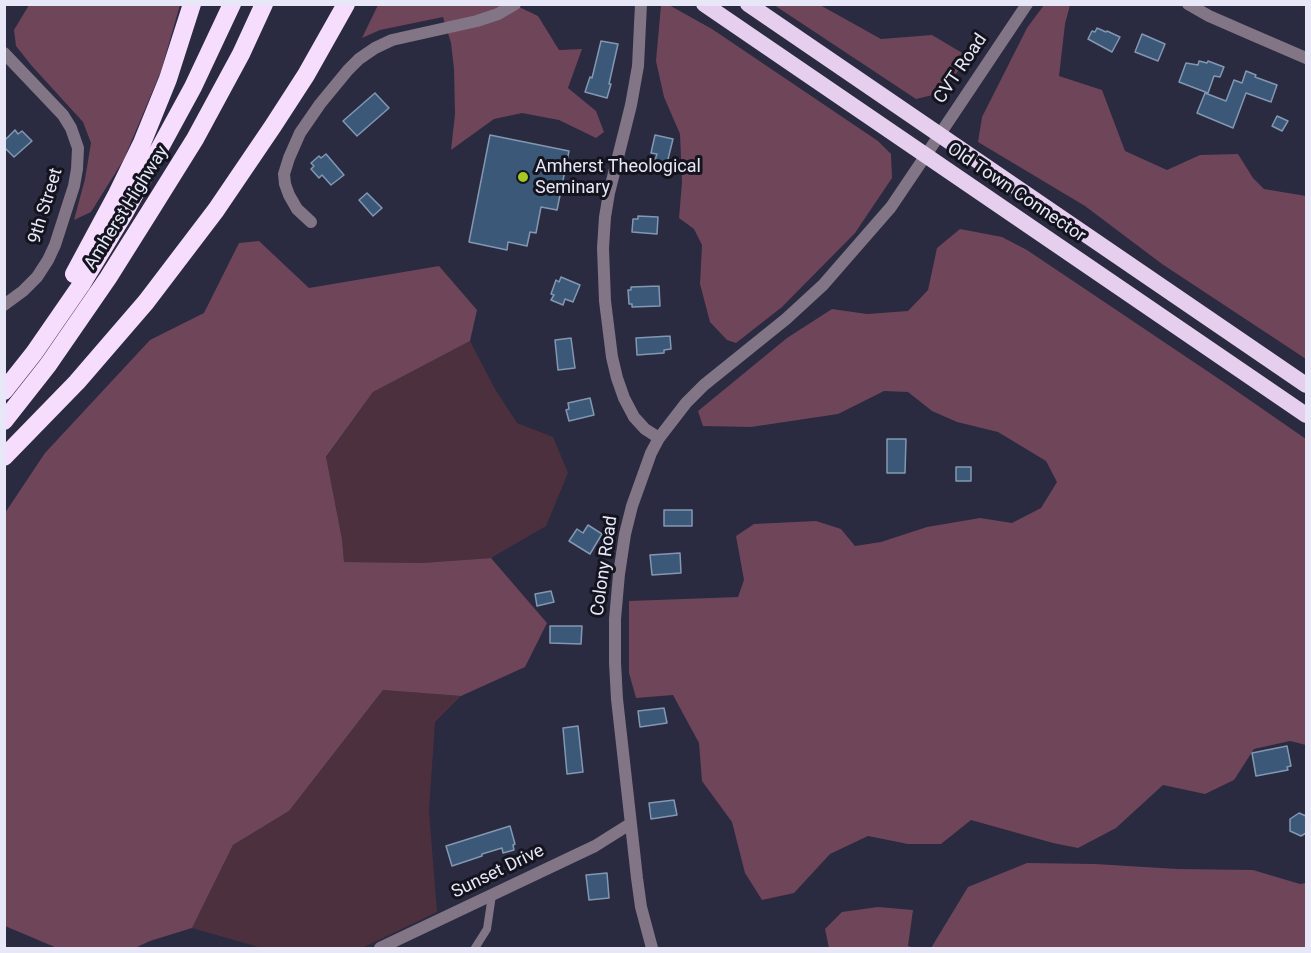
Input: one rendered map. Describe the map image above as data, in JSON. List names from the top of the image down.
{
  "streets": {
    "highway": ["Old Town Connector", "Amherst Highway"],
    "street": [
      "CVT Road",
      "9th Street",
      "Colony Road",
      "Sunset Drive"
    ]
  },
  "crossings": [
    ["CVT Road", "Old Town Connector"],
    ["CVT Road", "Colony Road"],
    ["Old Town Connector", "Colony Road"],
    ["Colony Road", "Sunset Drive"]
  ],
  "places": ["Amherst Theological Seminary"]
}
